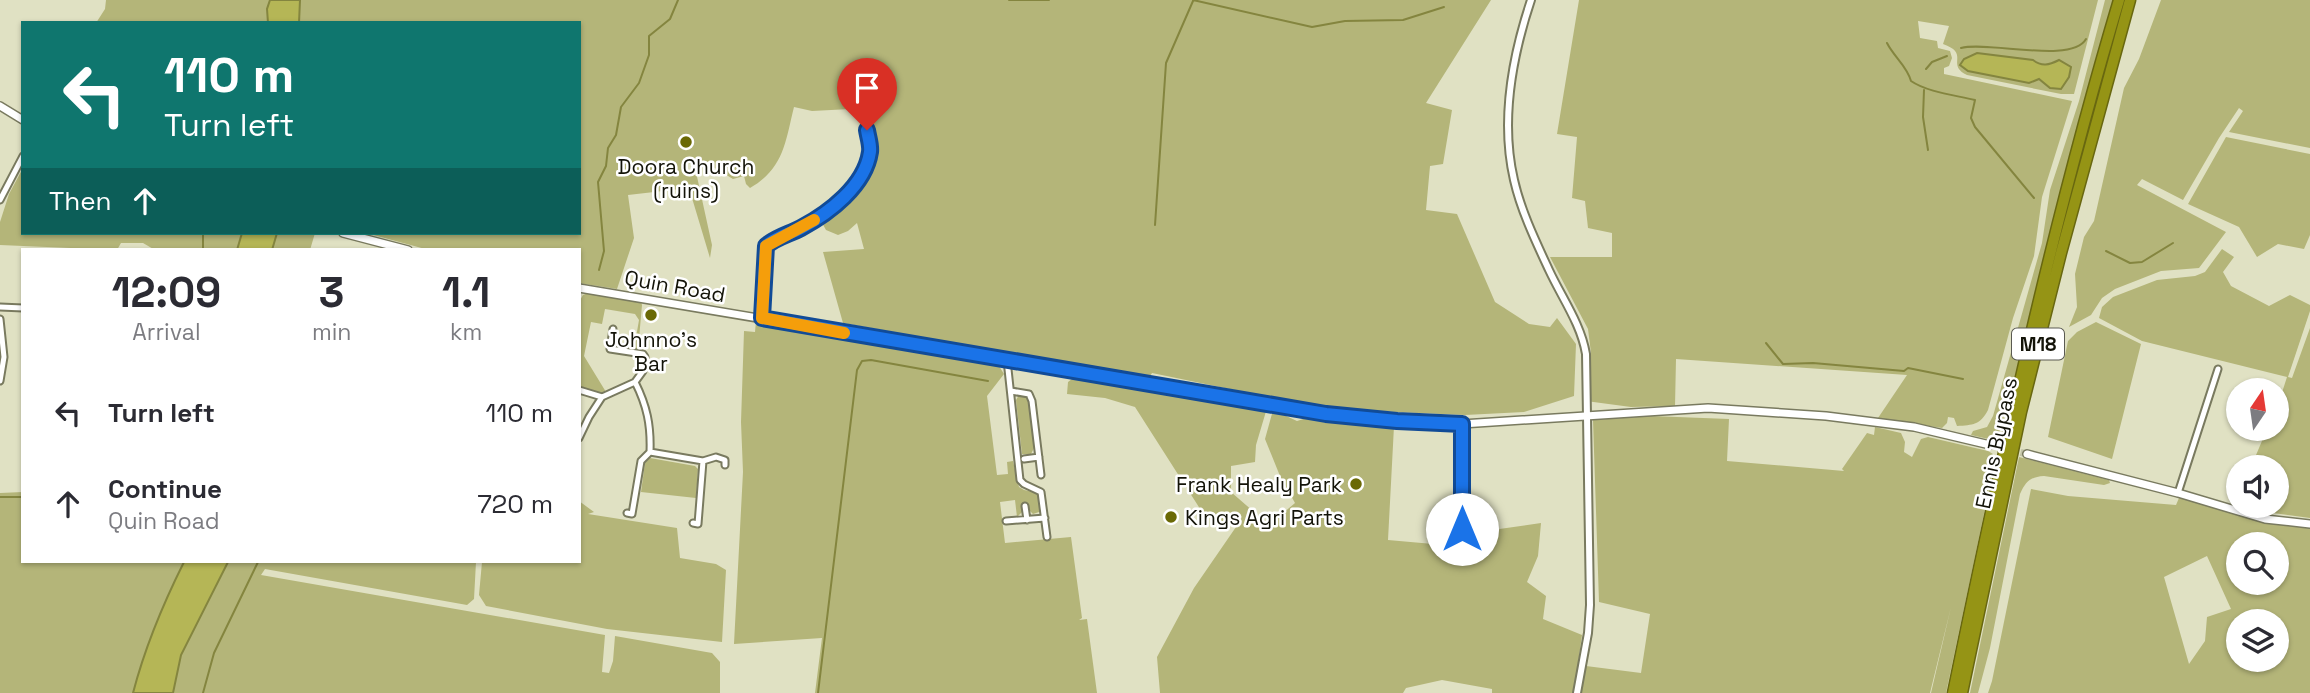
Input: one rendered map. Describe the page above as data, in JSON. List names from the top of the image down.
{
  "streets": {
    "highway": ["M18", "Ennis Bypass"],
    "main road": ["Quin Road"]
  },
  "places": [
    "Doora Church (ruins)",
    "Johnno's Bar",
    "Frank Healy Park",
    "Kings Agri Parts"
  ],
  "north": "top",
  "page": {
    "turn": ["110 m", "Turn left"],
    "then": "Then",
    "eta": [
      "12:09",
      "Arrival",
      "3",
      "min",
      "1.1",
      "km"
    ],
    "list": [
      {
        "name": "Turn left",
        "value": "110 m"
      },
      {
        "name": "Continue",
        "note": "Quin Road",
        "value": "720 m"
      }
    ]
  }
}
